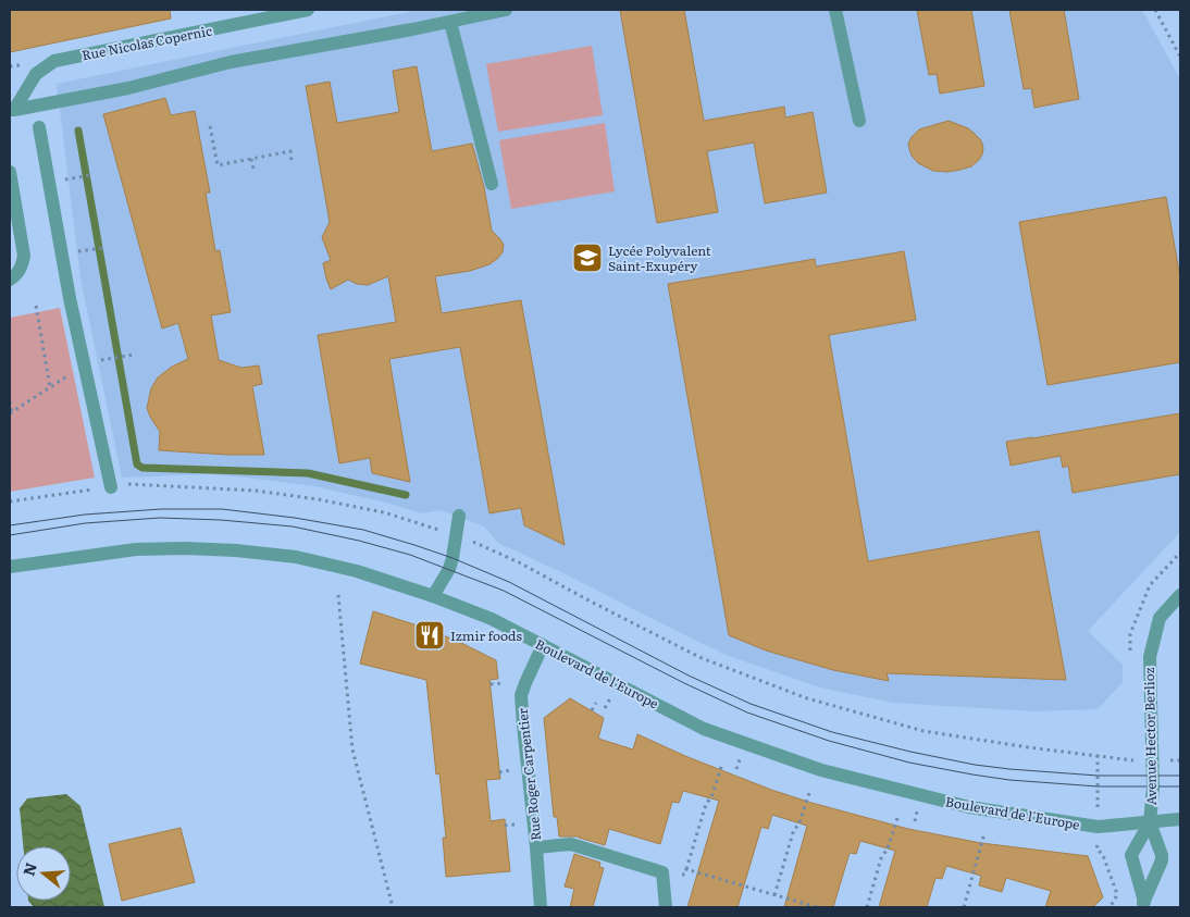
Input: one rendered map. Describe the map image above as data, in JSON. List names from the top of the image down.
{
  "streets": {
    "street": [
      "Rue Nicolas Copernic",
      "Boulevard de l'Europe",
      "Avenue Hector Berlioz",
      "Rue Roger Carpentier"
    ]
  },
  "crossings": [
    ["Boulevard de l'Europe", "Avenue Hector Berlioz"],
    ["Boulevard de l'Europe", "Rue Roger Carpentier"]
  ],
  "places": {
    "school or university": ["Lycée Polyvalent Saint-Exupéry"],
    "restaurant": ["Izmir foods"]
  },
  "north": "left"
}
